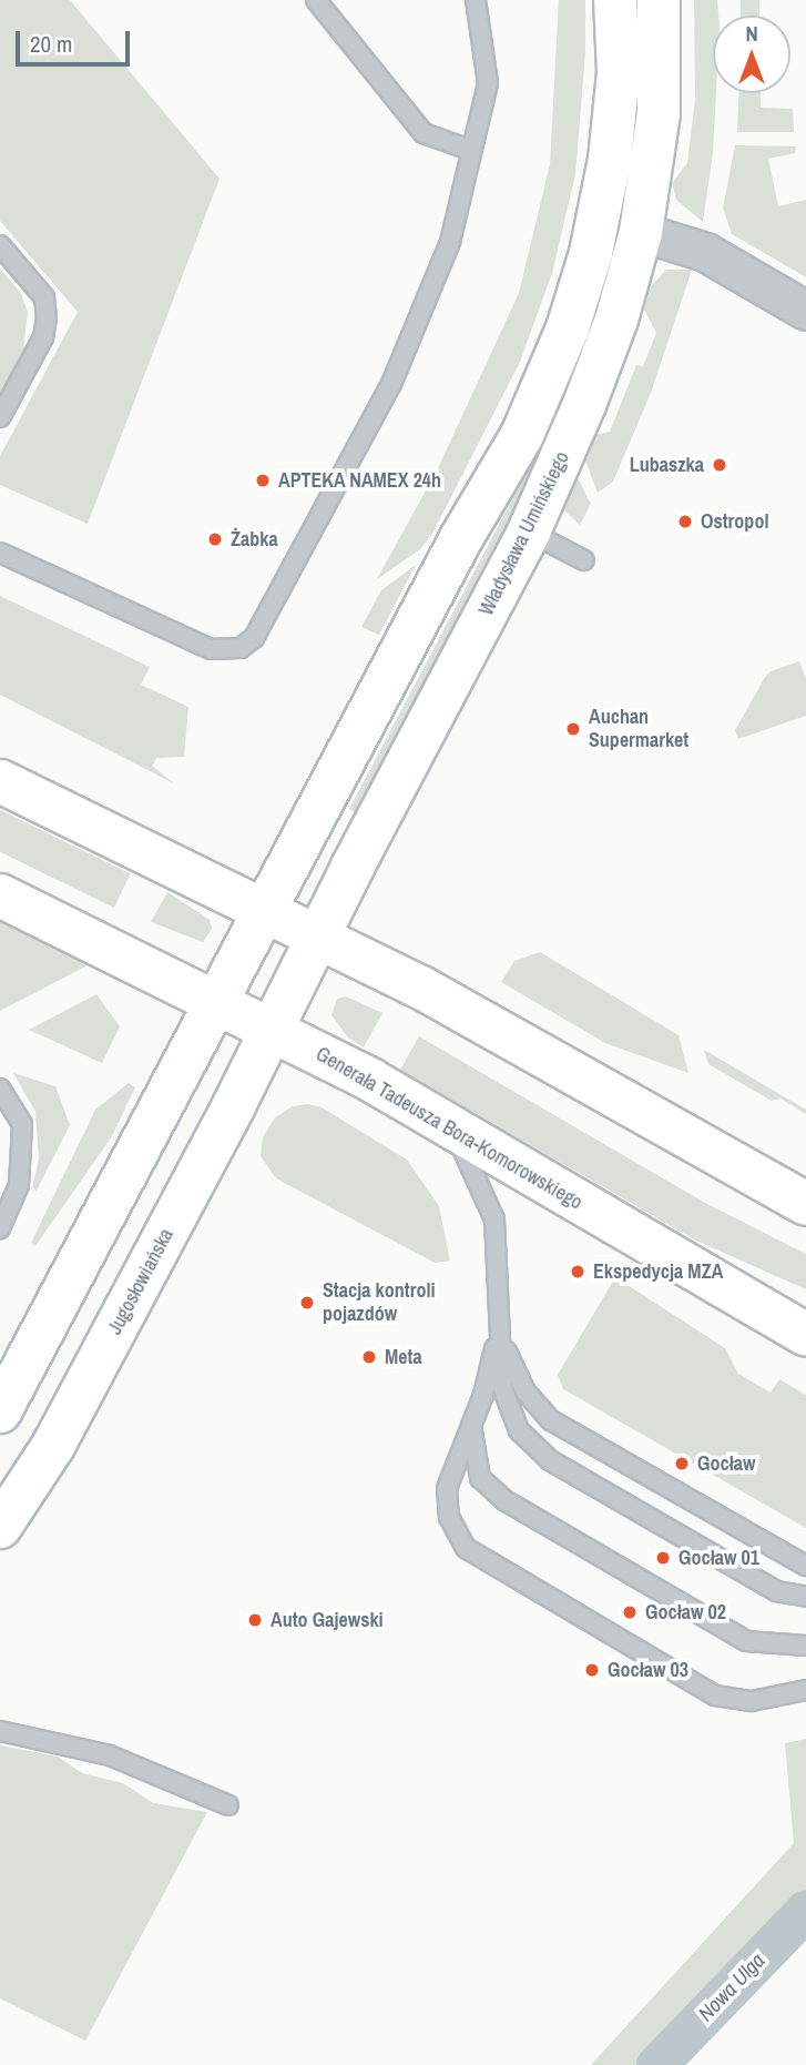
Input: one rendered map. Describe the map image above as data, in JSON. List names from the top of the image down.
{
  "streets": {
    "street": ["Władysława Umińskiego", "Generała Tadeusza Bora-Komorowskiego", "Jugosłowiańska"]
  },
  "crossings": [
    ["Władysława Umińskiego", "Generała Tadeusza Bora-Komorowskiego"],
    ["Władysława Umińskiego", "Jugosłowiańska"],
    ["Generała Tadeusza Bora-Komorowskiego", "Jugosłowiańska"]
  ],
  "water": ["Nowa Ulga"],
  "places": [
    "Lubaszka",
    "APTEKA NAMEX 24h",
    "Ostropol",
    "Żabka",
    "Auchan Supermarket",
    "Ekspedycja MZA",
    "Stacja kontroli pojazdów",
    "Meta",
    "Gocław",
    "Gocław 01",
    "Gocław 02",
    "Auto Gajewski",
    "Gocław 03"
  ],
  "scale_bar": "20 m",
  "north": "top"
}
